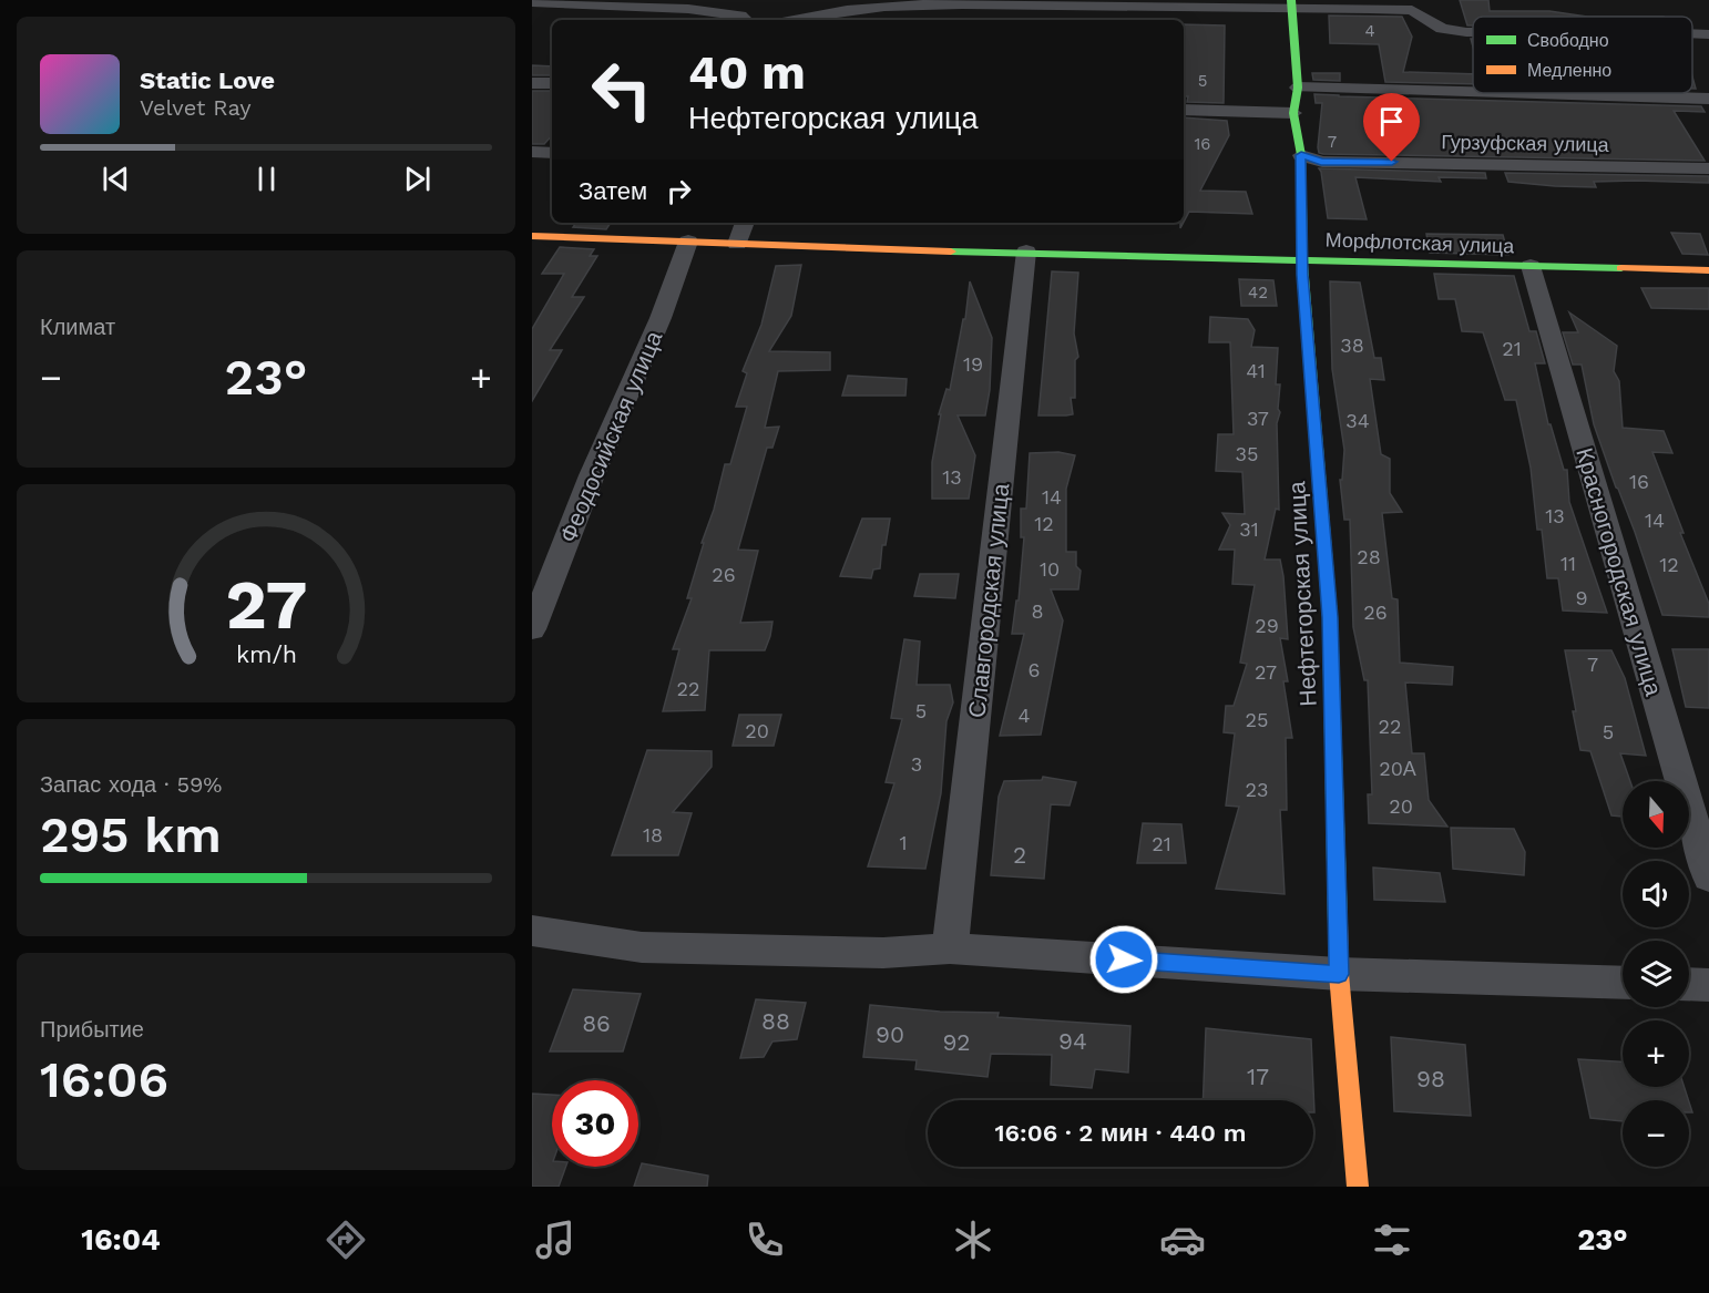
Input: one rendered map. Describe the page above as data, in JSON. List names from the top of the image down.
{
  "streets": {
    "street": [
      "Гурзуфская улица",
      "Морфлотская улица",
      "Феодосийская улица",
      "Красногородская улица",
      "Нефтегорская улица",
      "Славгородская улица"
    ]
  },
  "crossings": [
    ["Гурзуфская улица", "Нефтегорская улица"],
    ["Морфлотская улица", "Феодосийская улица"],
    ["Морфлотская улица", "Красногородская улица"],
    ["Морфлотская улица", "Нефтегорская улица"],
    ["Морфлотская улица", "Славгородская улица"]
  ],
  "house_numbers": [
    "4",
    "5",
    "7",
    "16",
    "42",
    "38",
    "21",
    "19",
    "41",
    "37",
    "34",
    "35",
    "13",
    "16",
    "14",
    "13",
    "14",
    "12",
    "31",
    "28",
    "11",
    "12",
    "10",
    "26",
    "9",
    "8",
    "26",
    "29",
    "7",
    "6",
    "27",
    "22",
    "5",
    "4",
    "25",
    "22",
    "20",
    "5",
    "3",
    "20А",
    "23",
    "20",
    "18",
    "1",
    "21",
    "2",
    "88",
    "86",
    "90",
    "94",
    "92",
    "17",
    "98"
  ],
  "legend": ["Свободно", "Медленно"],
  "north": "bottom",
  "page": {
    "turn": ["40 m", "Нефтегорская улица"],
    "song": ["Static Love", "Velvet Ray"],
    "then": "Затем",
    "tile": [
      "Климат",
      ["Запас хода · 59%", "295 km"],
      ["Прибытие", "16:06"]
    ],
    "heat": ["−", "23°", "+"],
    "map_buttons": ["+", "−"],
    "limit": "30",
    "trip": "16:06 · 2 мин · 440 m",
    "tabs": ["16:04", "23°"],
    "gauge": ["27", "km/h"]
  }
}
